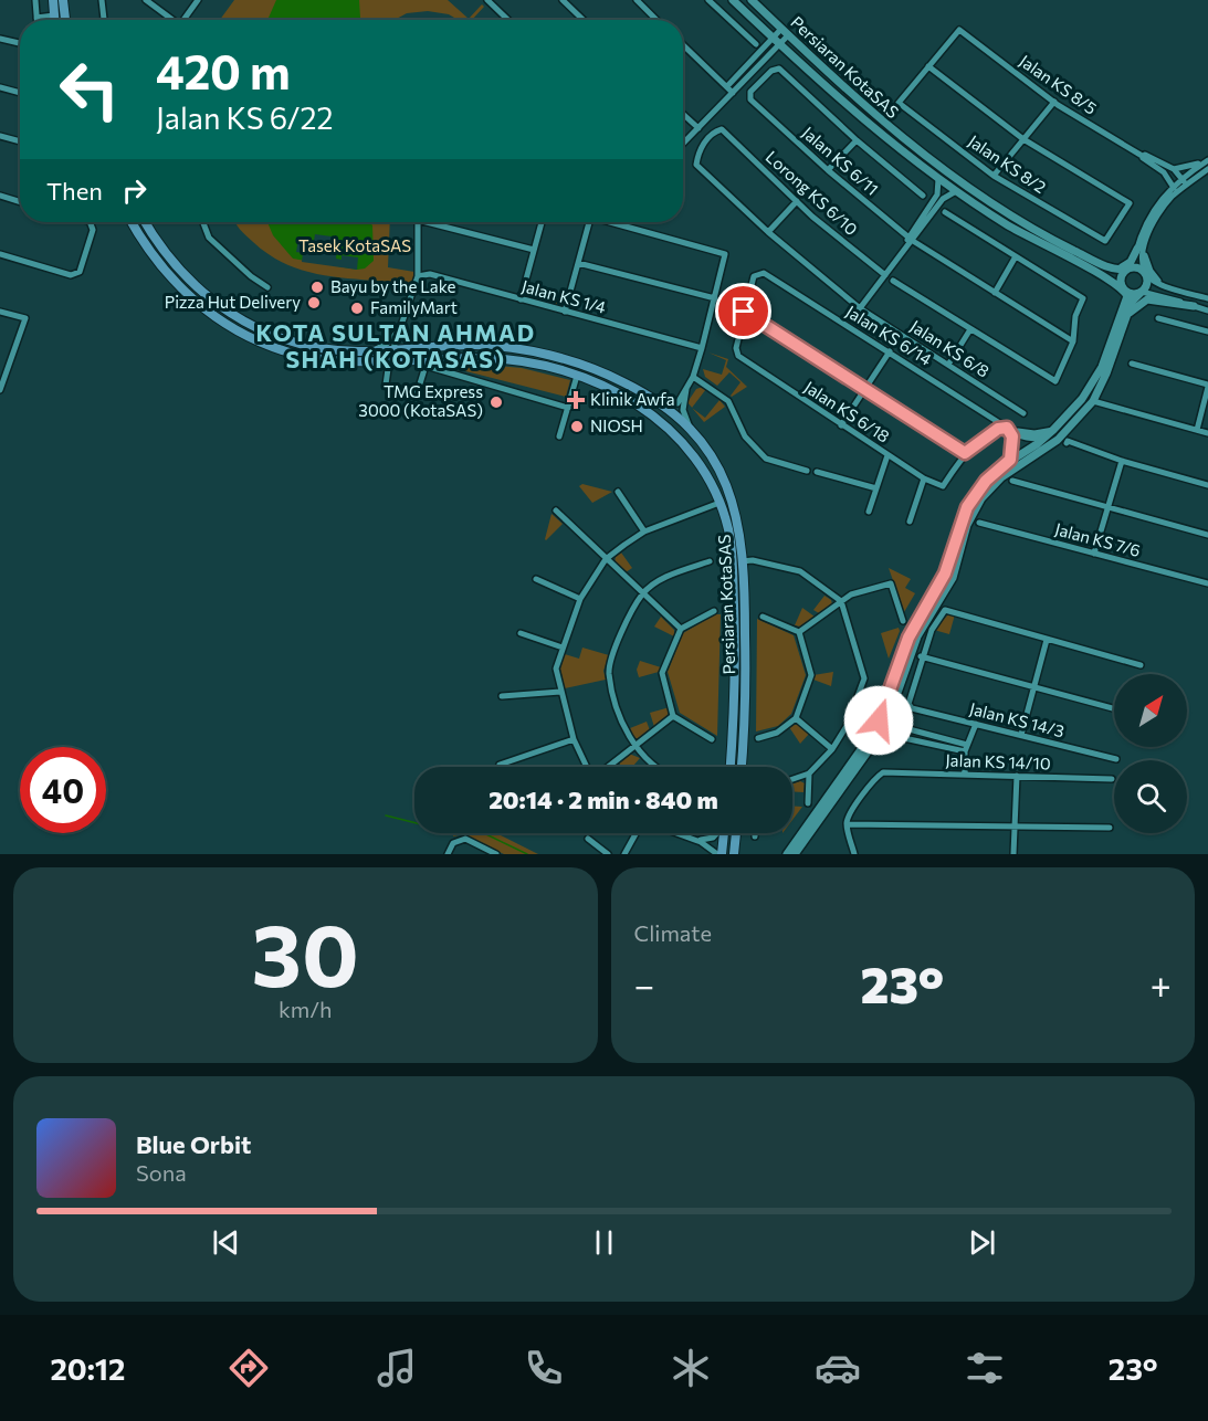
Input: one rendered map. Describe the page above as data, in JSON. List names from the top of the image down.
{
  "streets": {
    "main road": ["Persiaran KotaSAS"],
    "street": [
      "Jalan KS 8/5",
      "Jalan KS 6/11",
      "Jalan KS 8/2",
      "Lorong KS 6/10",
      "Jalan KS 1/4",
      "Jalan KS 6/14",
      "Jalan KS 6/8",
      "Jalan KS 6/18",
      "Jalan KS 7/6",
      "Jalan KS 14/3",
      "Jalan KS 14/10"
    ]
  },
  "crossings": [
    ["Jalan KS 8/5", "Jalan KS 8/2"],
    ["Lorong KS 6/10", "Jalan KS 6/8"],
    ["Jalan KS 6/14", "Jalan KS 6/18"]
  ],
  "districts": ["KOTA SULTAN AHMAD SHAH (KOTASAS)"],
  "parks": ["Tasek KotaSAS"],
  "places": {
    "other": [
      "Bayu by the Lake",
      "Pizza Hut Delivery",
      "FamilyMart",
      "TMG Express 3000 (KotaSAS)",
      "NIOSH"
    ],
    "health": ["Klinik Awfa"]
  },
  "north": "top right",
  "page": {
    "turn": ["420 m", "Jalan KS 6/22"],
    "then": "Then",
    "limit": "40",
    "trip": "20:14 · 2 min · 840 m",
    "tile": [
      ["30", "km/h"],
      "Climate"
    ],
    "heat": ["−", "23°", "+"],
    "song": ["Blue Orbit", "Sona"],
    "tabs": ["20:12", "23°"]
  }
}
